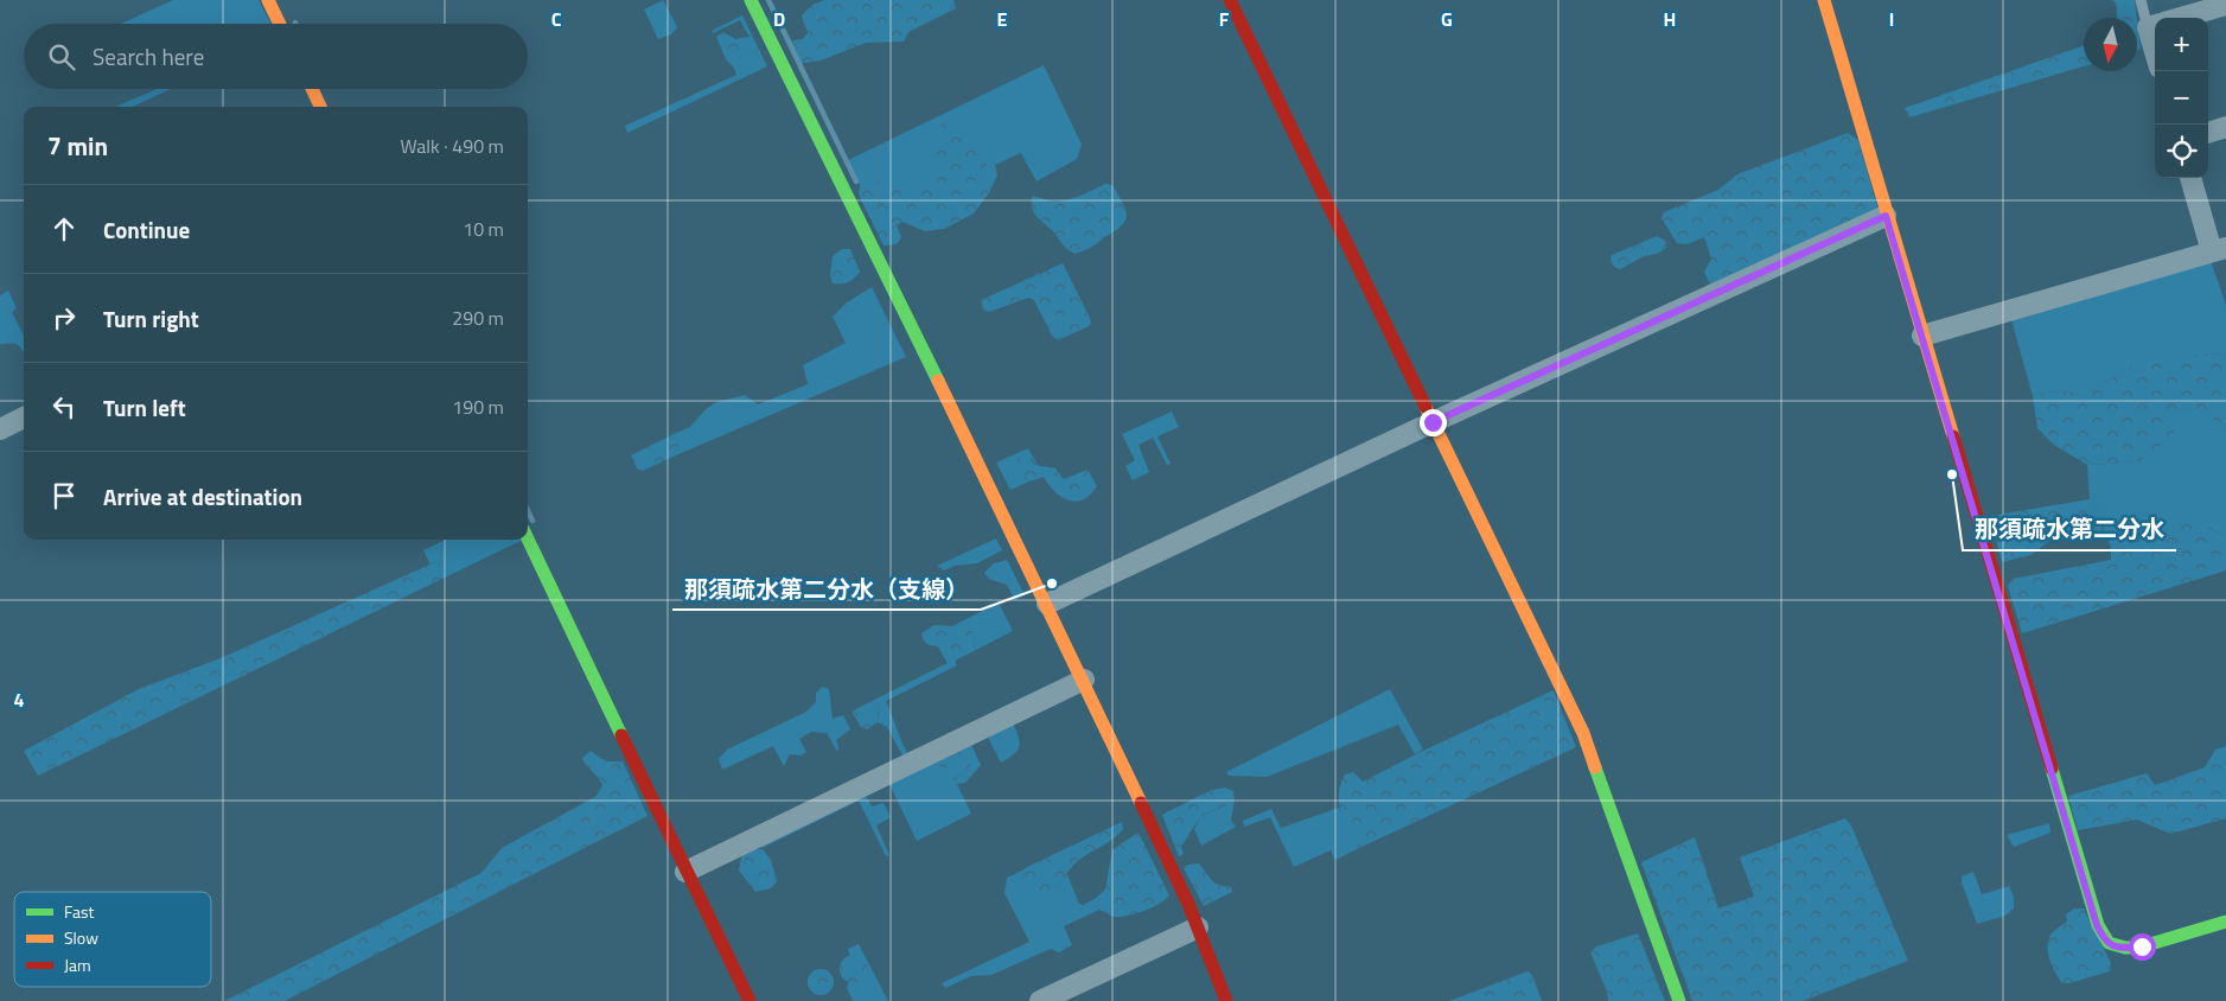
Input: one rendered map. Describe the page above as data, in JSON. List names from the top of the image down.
{
  "places": ["那須疏水第二分水", "那須疏水第二分水（支線）"],
  "legend": ["Fast", "Slow", "Jam"],
  "north": "bottom",
  "page": {
    "map_buttons": ["+", "−"],
    "search": "Search here",
    "heading": ["7 min", "Walk · 490 m"],
    "list": [
      ["Continue", "10 m"],
      ["Turn right", "290 m"],
      ["Turn left", "190 m"],
      "Arrive at destination"
    ]
  },
  "grid": {
    "columns": [
      "C",
      "D",
      "E",
      "F",
      "G",
      "H",
      "I"
    ],
    "rows": ["4"]
  }
}
